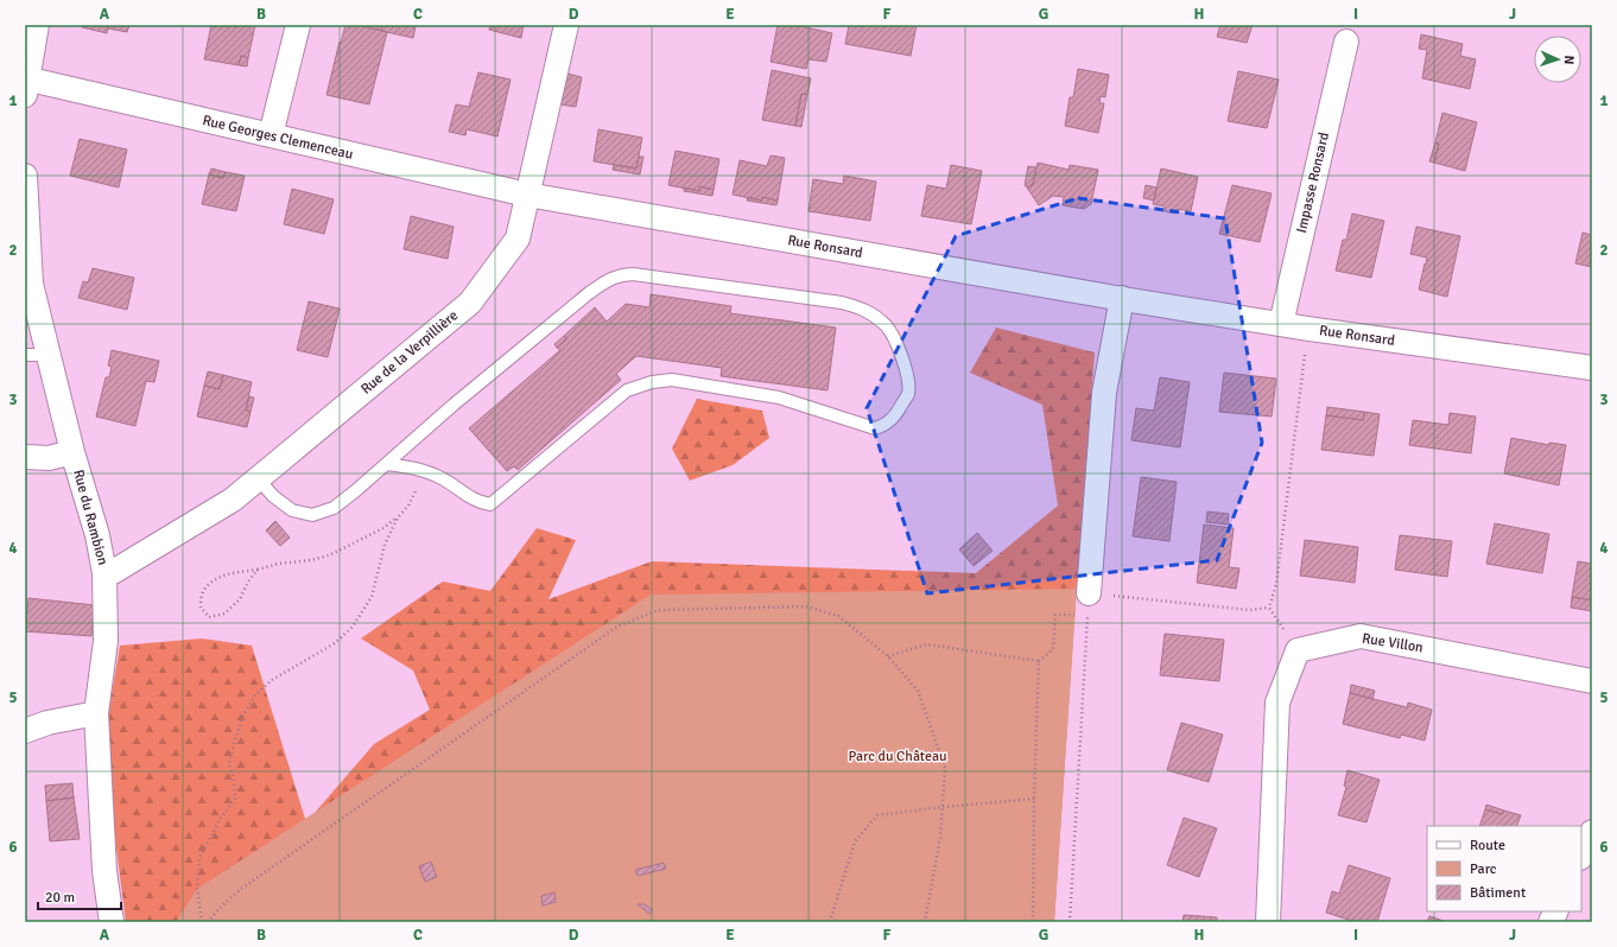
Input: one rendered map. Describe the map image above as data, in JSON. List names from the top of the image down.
{
  "streets": {
    "street": [
      "Rue Georges Clemenceau",
      "Impasse Ronsard",
      "Rue Ronsard",
      "Rue de la Verpillière",
      "Rue du Rambion",
      "Rue Villon"
    ]
  },
  "crossings": [
    ["Rue Georges Clemenceau", "Rue Ronsard"],
    ["Rue Georges Clemenceau", "Rue de la Verpillière"],
    ["Impasse Ronsard", "Rue Ronsard"],
    ["Rue Ronsard", "Rue de la Verpillière"],
    ["Rue de la Verpillière", "Rue du Rambion"]
  ],
  "parks": ["Parc du Château"],
  "legend": ["Route", "Parc", "Bâtiment"],
  "scale_bar": "20 m",
  "north": "right",
  "grid": {
    "columns": [
      "A",
      "B",
      "C",
      "D",
      "E",
      "F",
      "G",
      "H",
      "I",
      "J"
    ],
    "rows": [
      "1",
      "2",
      "3",
      "4",
      "5",
      "6"
    ]
  }
}
